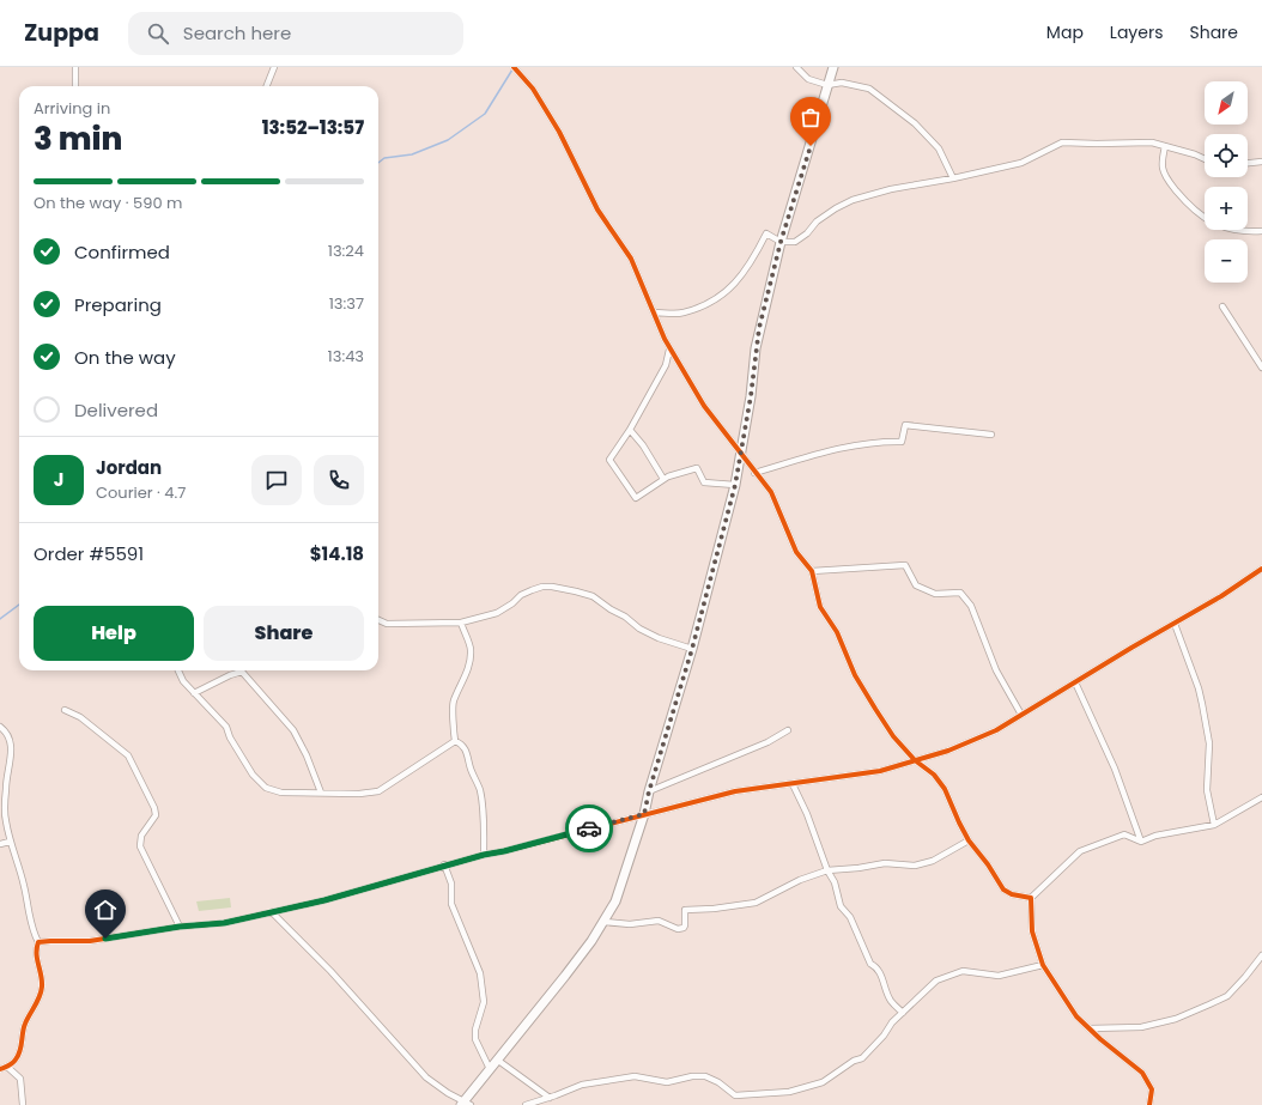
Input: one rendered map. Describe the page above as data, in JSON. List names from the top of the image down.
{
  "north": "bottom left",
  "page": {
    "header": "Zuppa",
    "search": "Search here",
    "nav": ["Map", "Layers", "Share"],
    "map_buttons": ["+", "−"],
    "heading": ["3 min", "Arriving in", "13:52–13:57"],
    "panel": [
      "Jordan",
      "Courier · 4.7",
      "Order #5591",
      "$14.18"
    ],
    "bar": "On the way · 590 m",
    "list": [
      ["Confirmed", "13:24"],
      ["Preparing", "13:37"],
      ["On the way", "13:43"],
      "Delivered"
    ],
    "round": "J",
    "buttons": ["Help", "Share"]
  }
}
